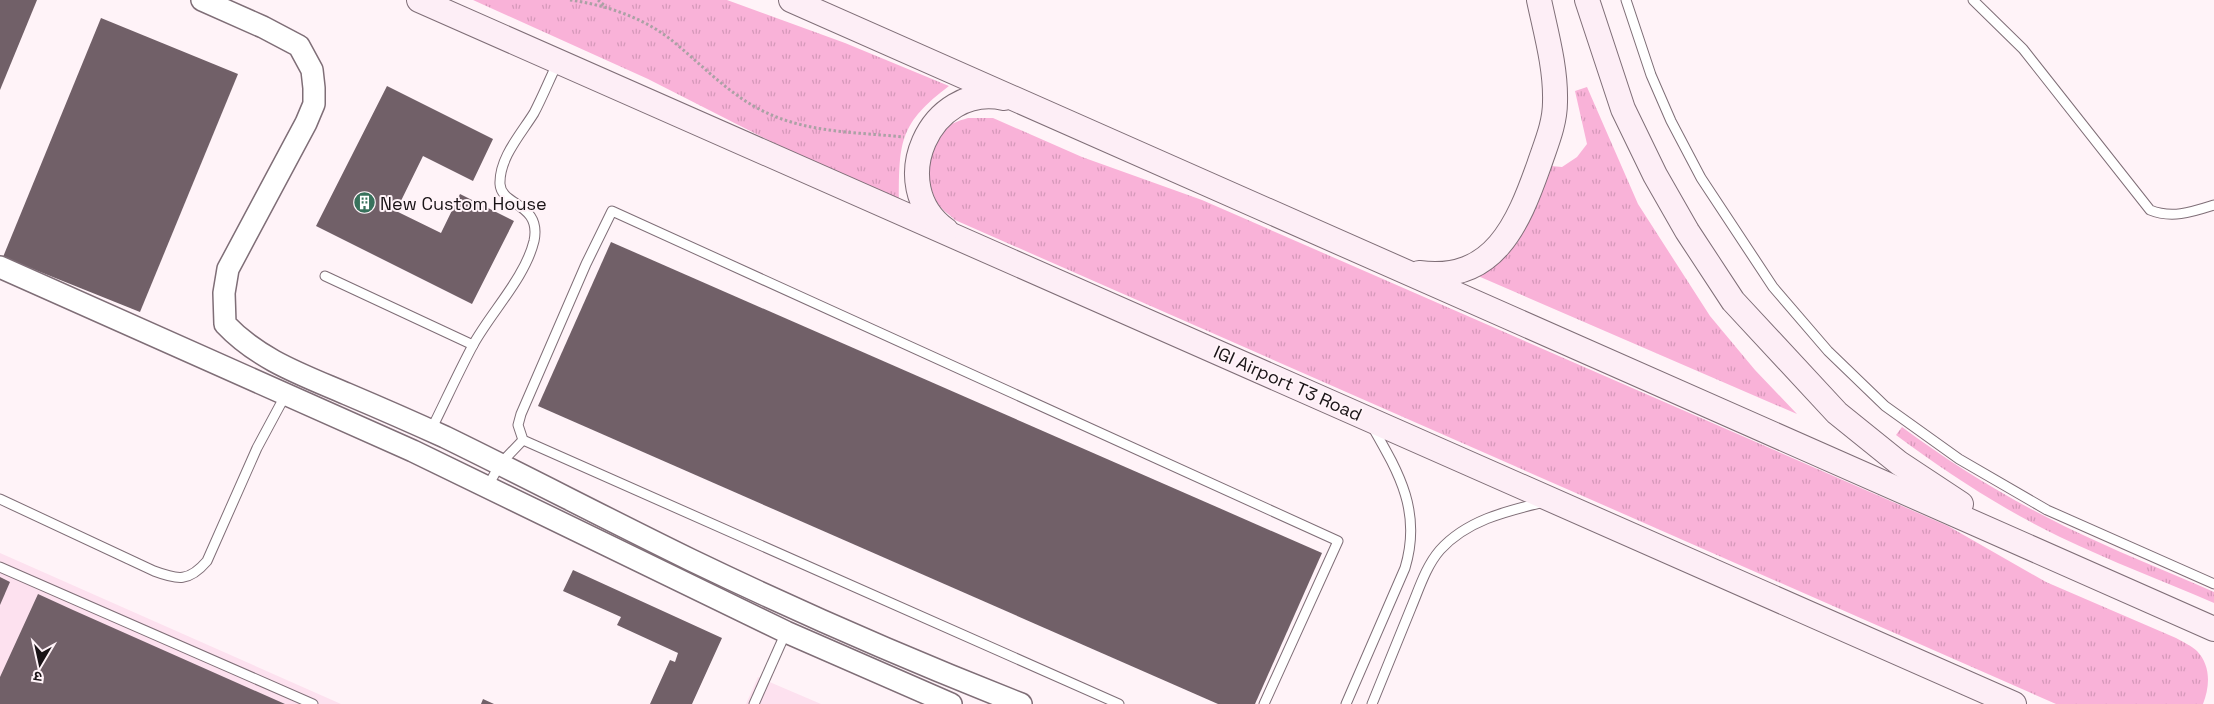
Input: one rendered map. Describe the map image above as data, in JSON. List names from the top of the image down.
{
  "streets": {
    "main road": ["IGI Airport T3 Road"]
  },
  "places": {
    "building": ["New Custom House"]
  },
  "north": "bottom"
}
